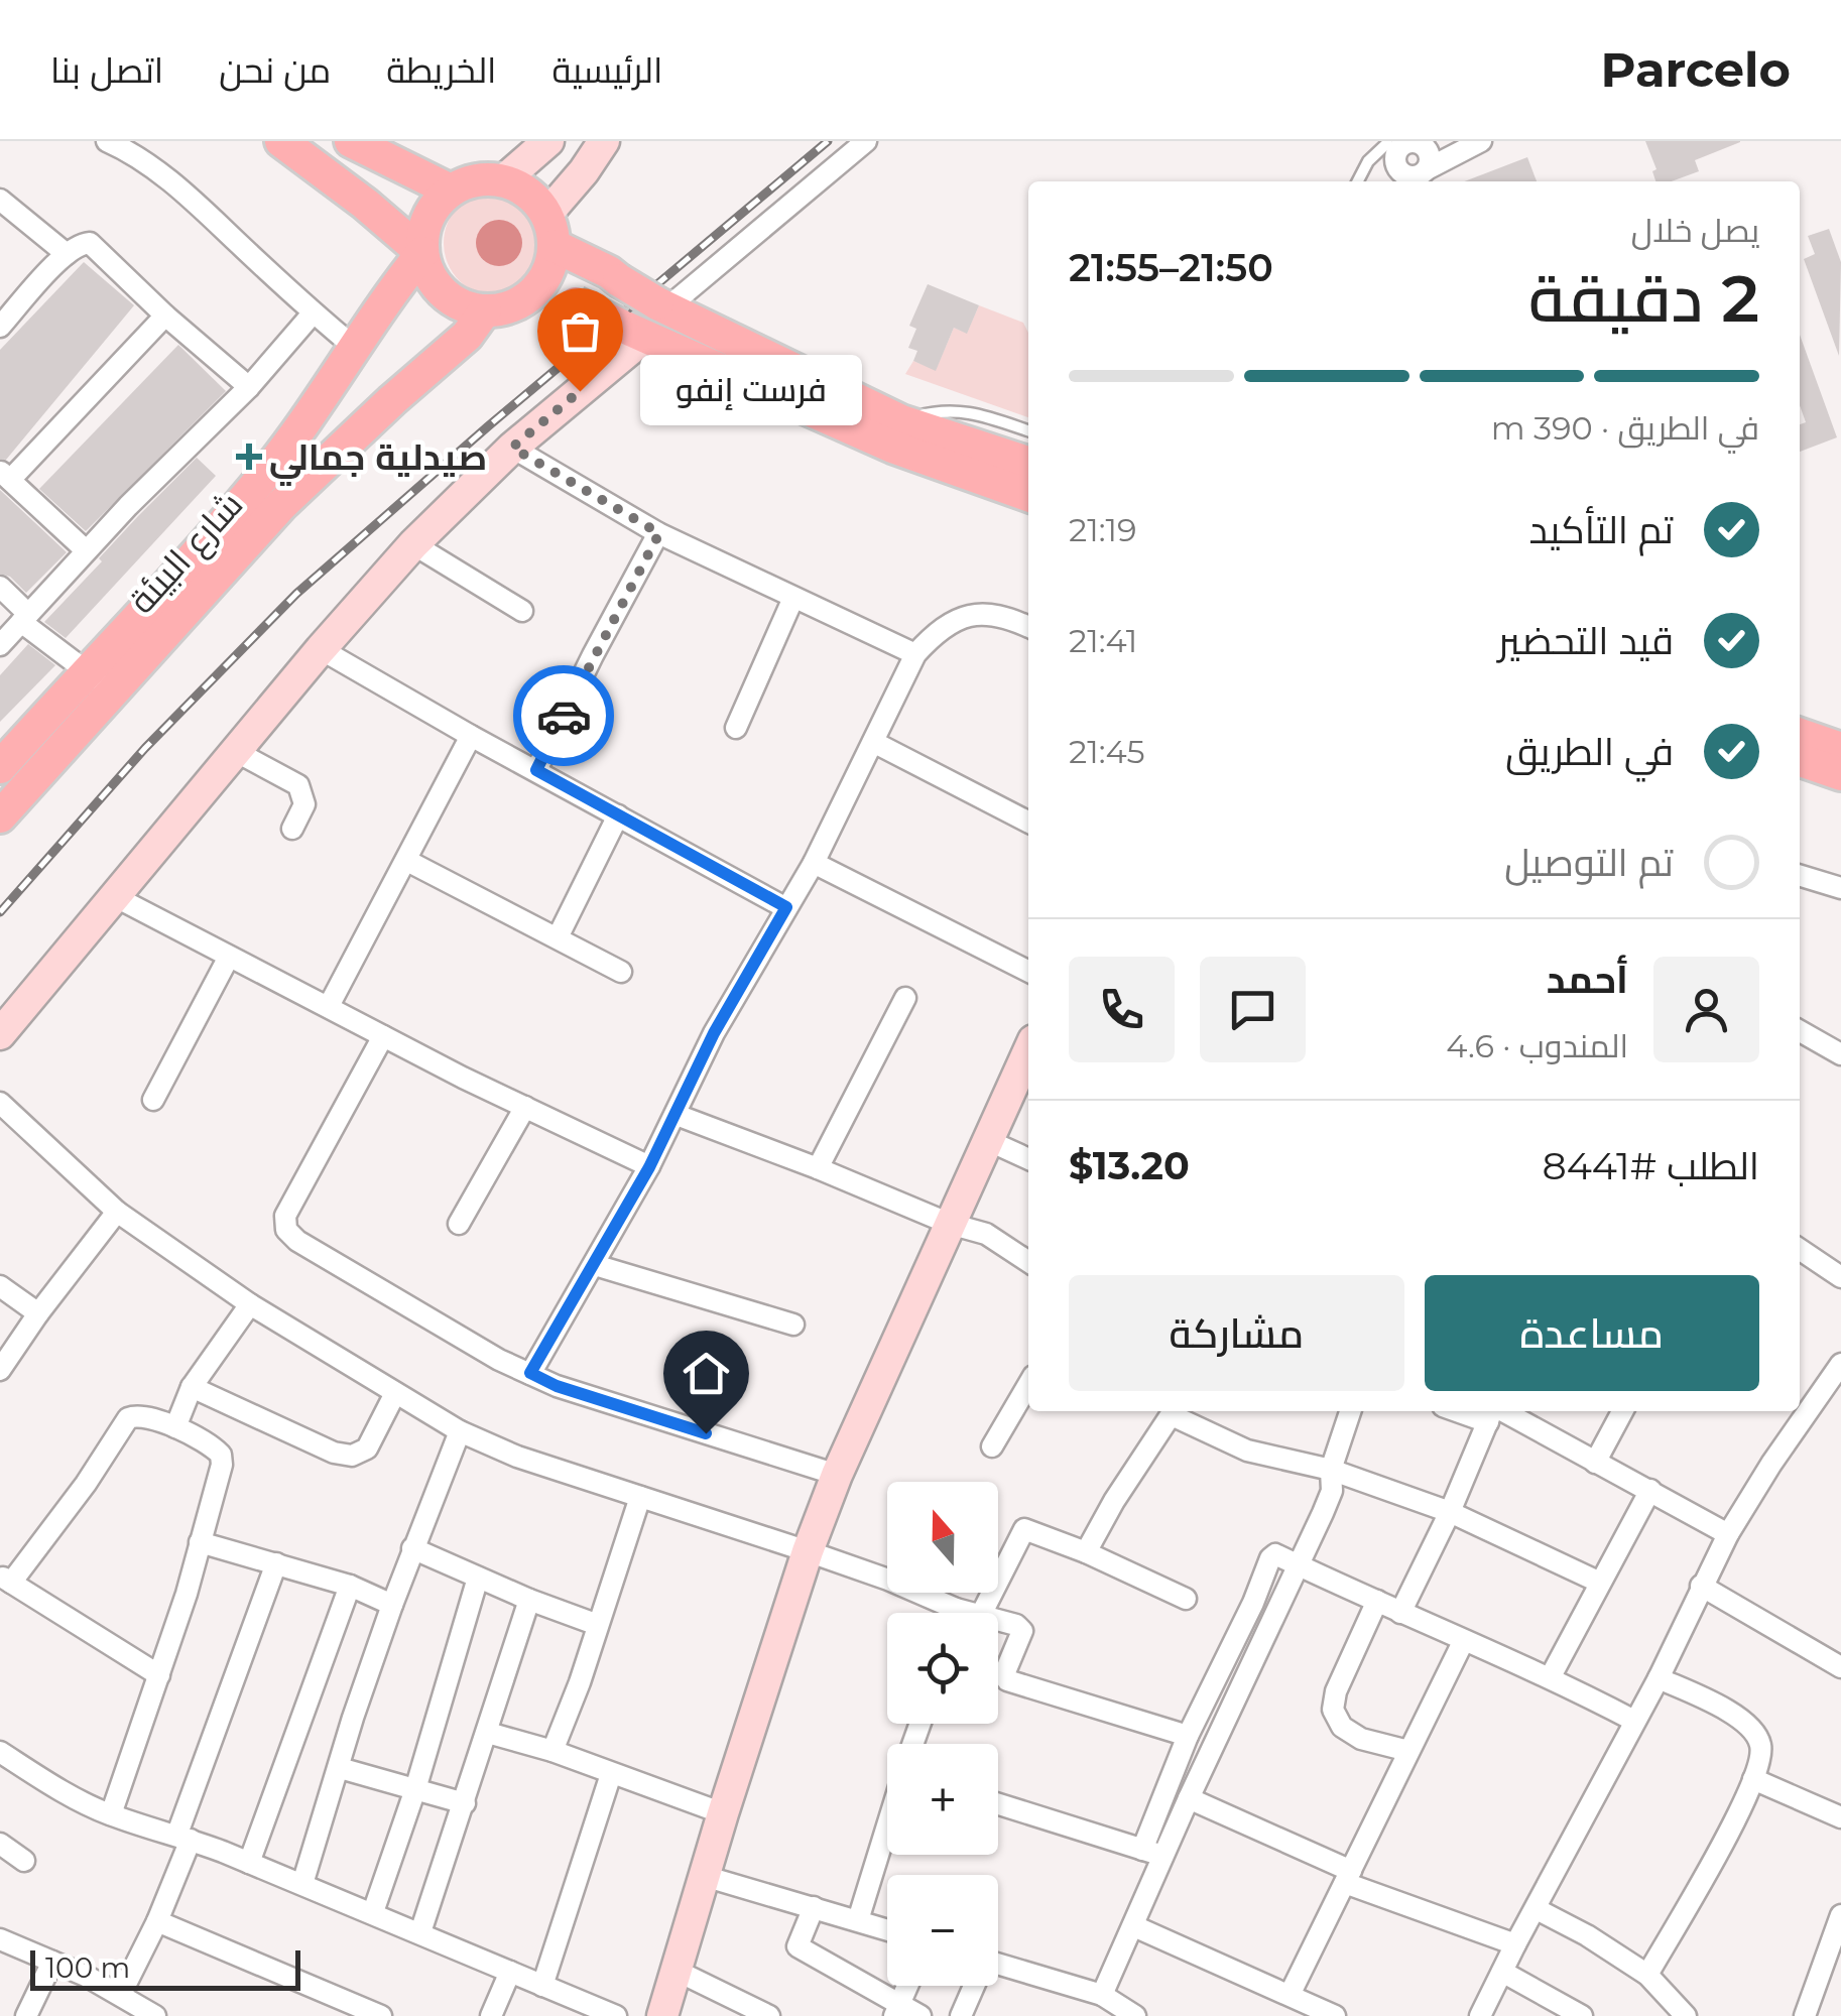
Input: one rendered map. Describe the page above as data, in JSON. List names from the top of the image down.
{
  "streets": {
    "main road": ["شارع البيئة"]
  },
  "places": {
    "other": ["فرست إنفو"],
    "health": ["صيدلية جمالي"]
  },
  "scale_bar": "100 m",
  "north": "top",
  "page": {
    "header": "Parcelo",
    "nav": [
      "الرئيسية",
      "الخريطة",
      "من نحن",
      "اتصل بنا"
    ],
    "heading": ["2 دقيقة", "يصل خلال", "21:50–21:55"],
    "panel": [
      "أحمد",
      "المندوب · 4.6",
      "الطلب #8441",
      "$13.20"
    ],
    "bar": "في الطريق · 390 m",
    "bubble": "فرست إنفو",
    "list": [
      ["تم التأكيد", "21:19"],
      ["قيد التحضير", "21:41"],
      ["في الطريق", "21:45"],
      "تم التوصيل"
    ],
    "buttons": ["مساعدة", "مشاركة"],
    "map_buttons": ["+", "−"],
    "scale": "100 m"
  }
}
